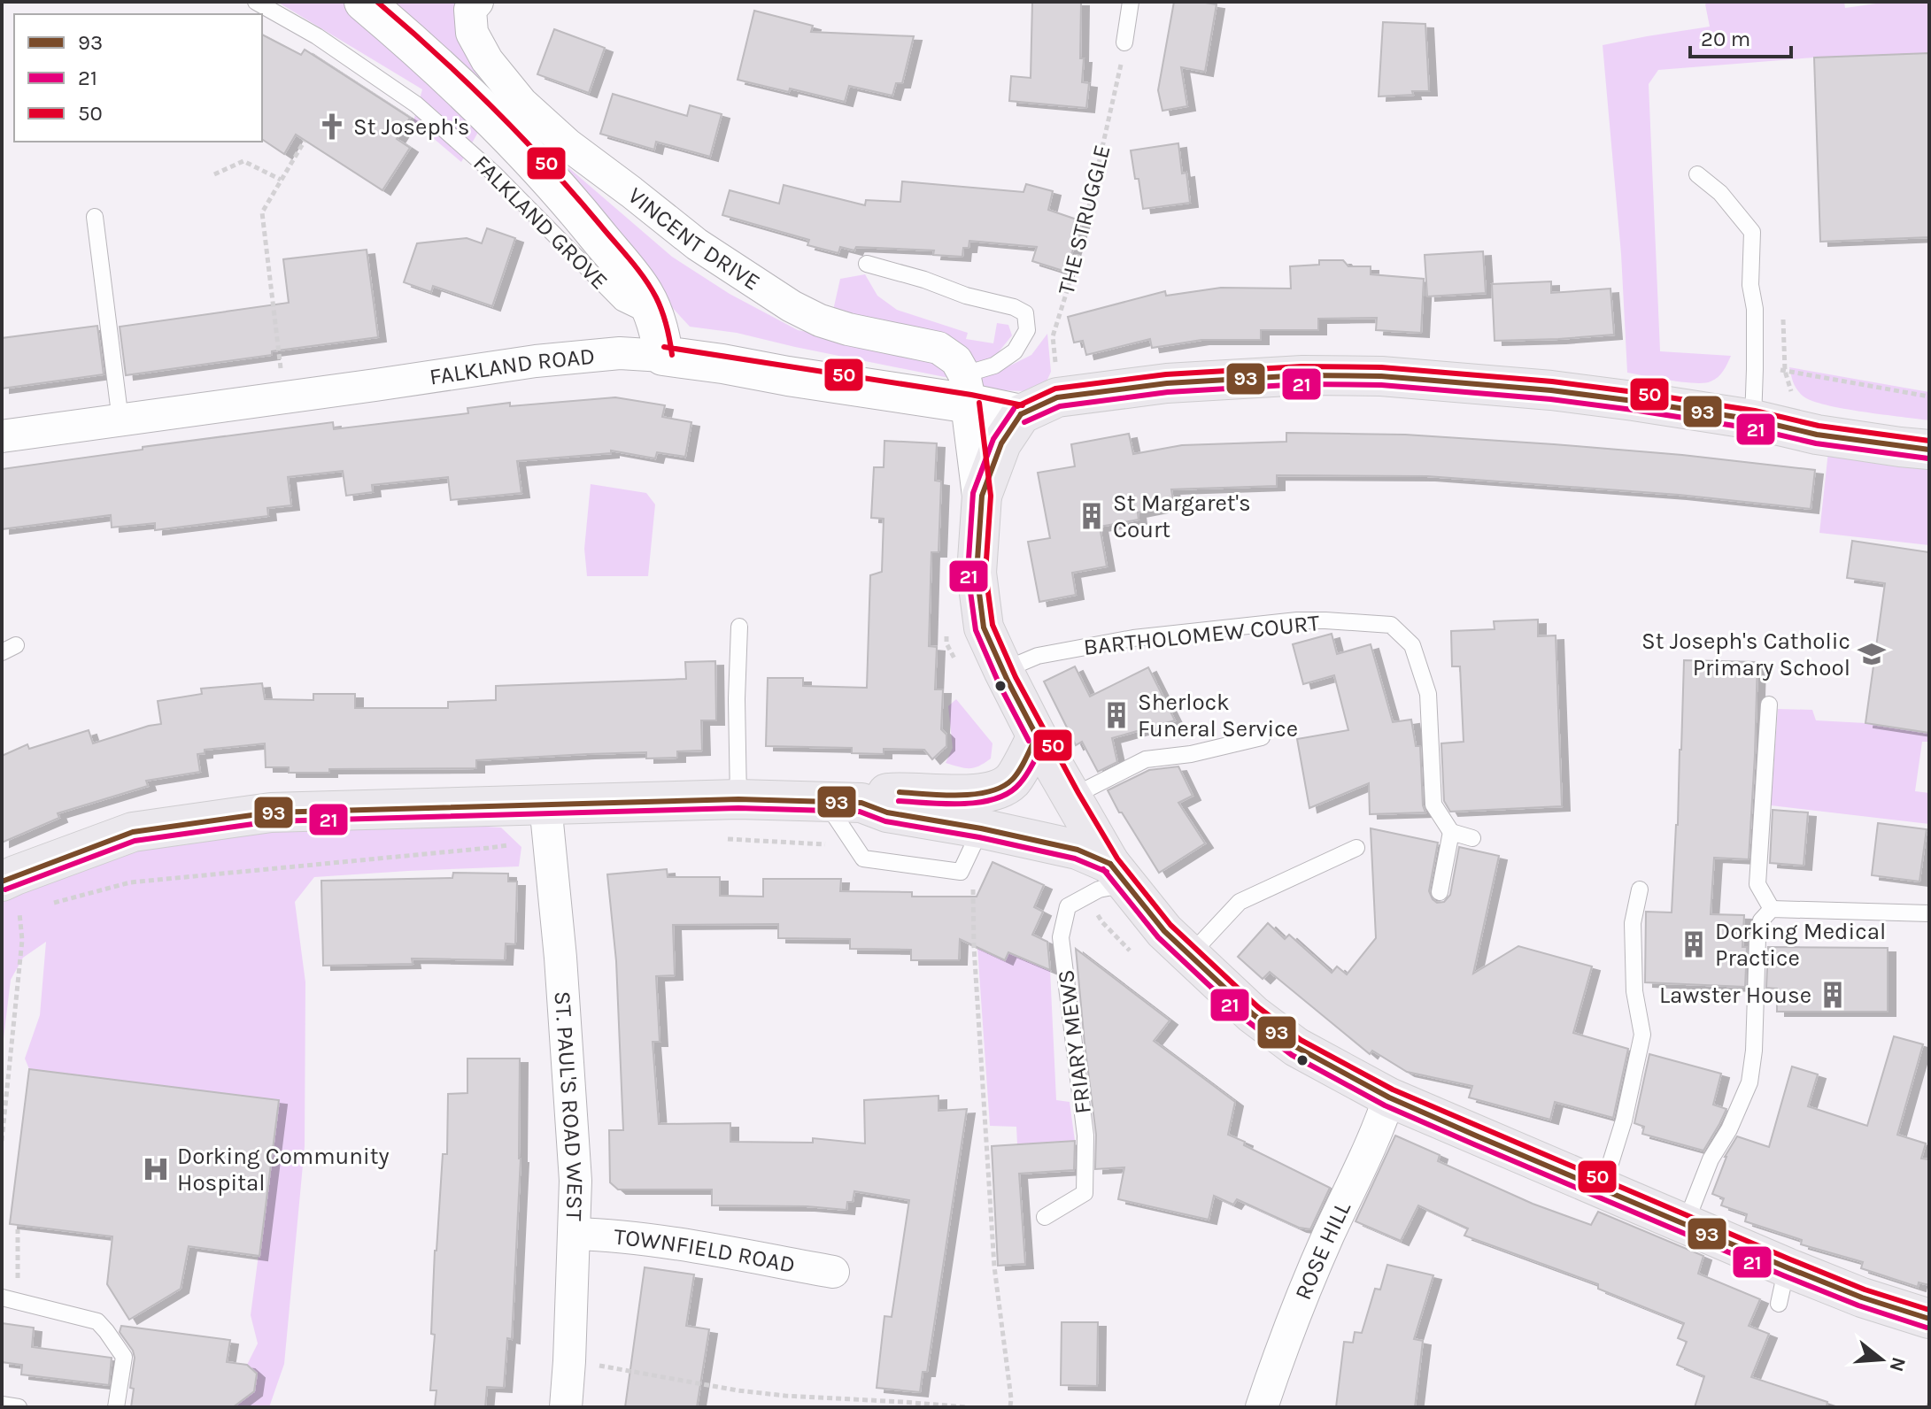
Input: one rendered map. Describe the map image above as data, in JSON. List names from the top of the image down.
{
  "streets": {
    "street": [
      "VINCENT DRIVE",
      "FALKLAND ROAD",
      "ST. PAUL'S ROAD WEST",
      "TOWNFIELD ROAD",
      "ROSE HILL"
    ],
    "lane": ["FALKLAND GROVE", "BARTHOLOMEW COURT", "FRIARY MEWS"],
    "path": ["THE STRUGGLE"]
  },
  "crossings": [
    ["VINCENT DRIVE", "FALKLAND ROAD"],
    ["ST. PAUL'S ROAD WEST", "TOWNFIELD ROAD"]
  ],
  "places": {
    "church": ["St Joseph's"],
    "building": [
      "St Margaret's Court",
      "Sherlock Funeral Service",
      "Dorking Medical Practice",
      "Lawster House"
    ],
    "school or university": ["St Joseph's Catholic Primary School"],
    "hospital": ["Dorking Community Hospital"]
  },
  "lines": ["transit line 50", "transit line 93", "transit line 21"],
  "legend": ["93", "21", "50"],
  "scale_bar": "20 m",
  "north": "right"
}
